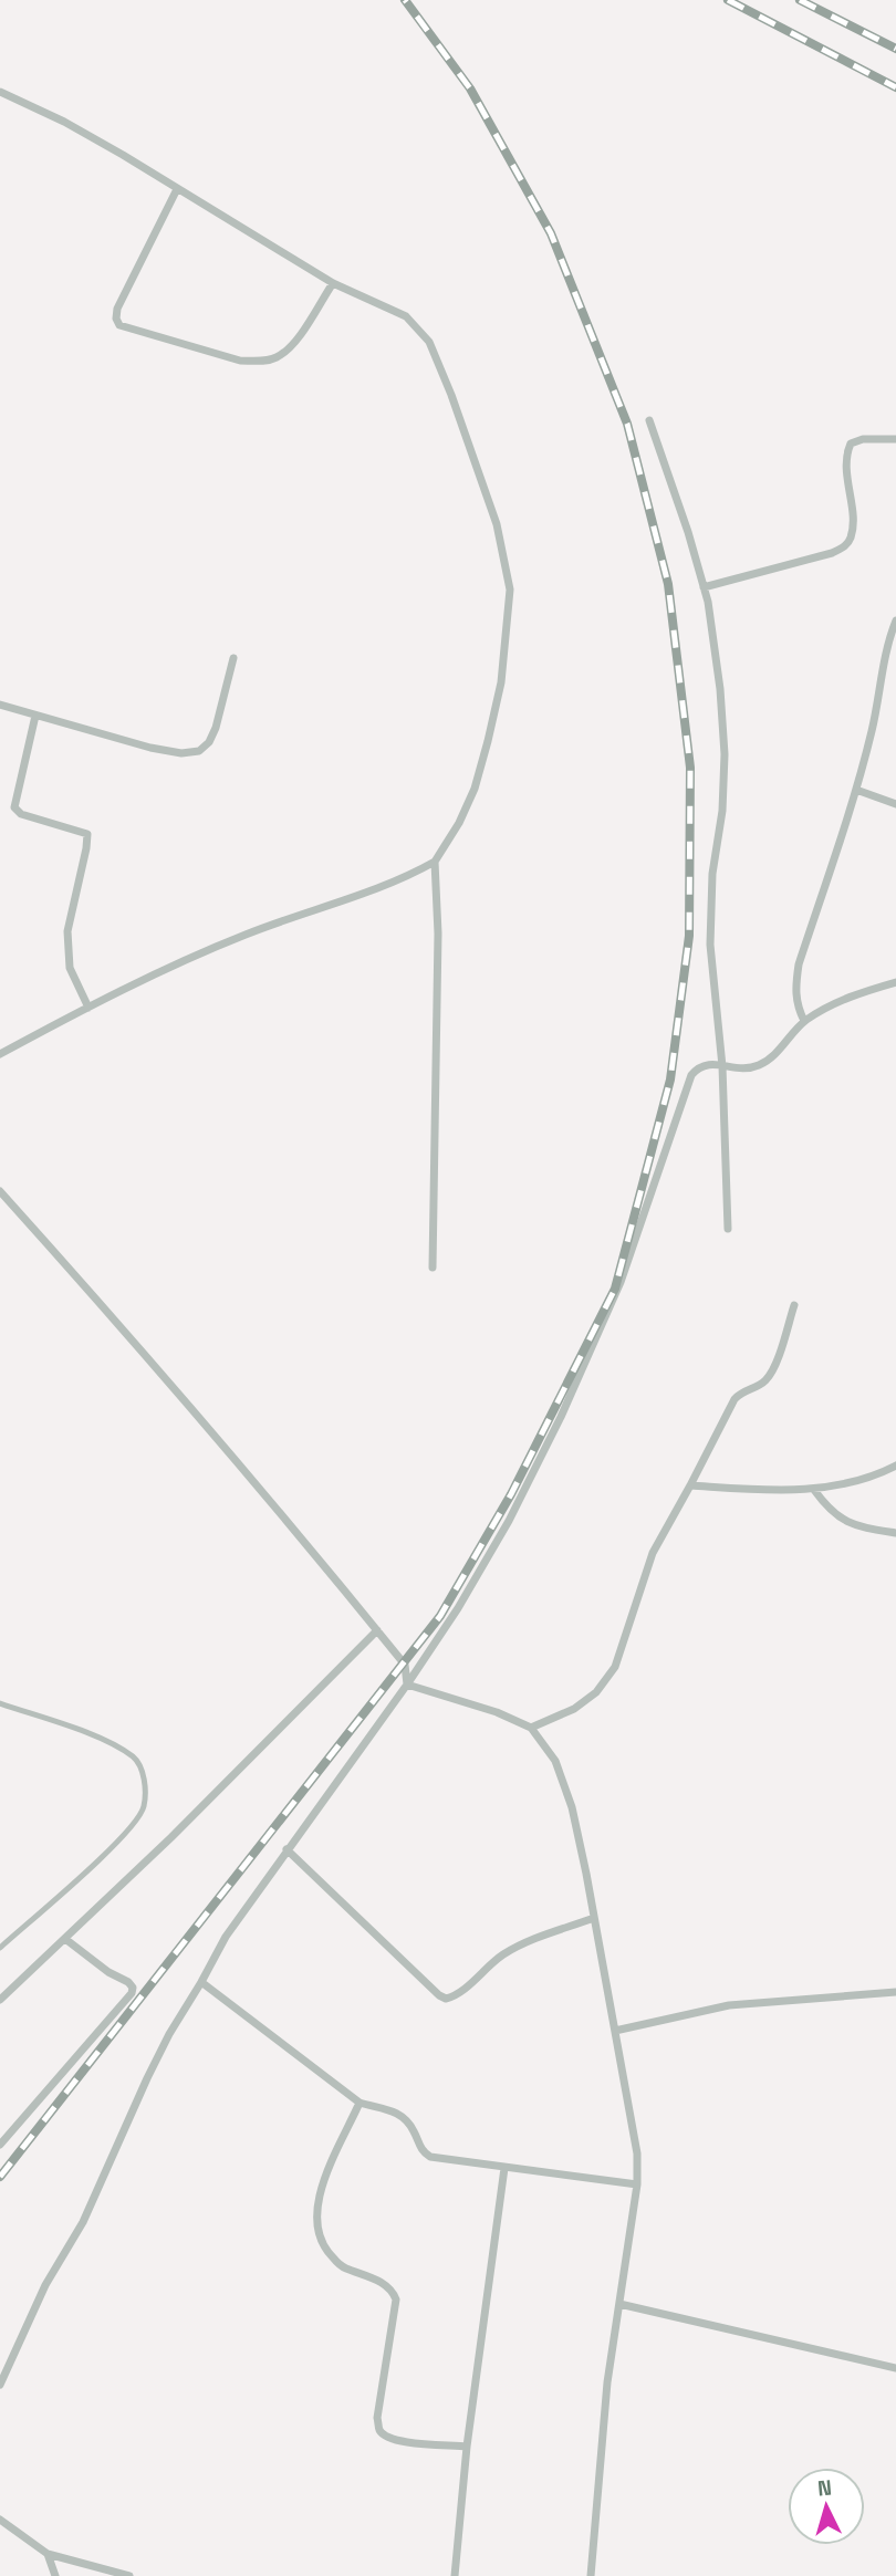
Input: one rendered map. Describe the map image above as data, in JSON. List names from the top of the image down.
{
  "north": "top"
}
